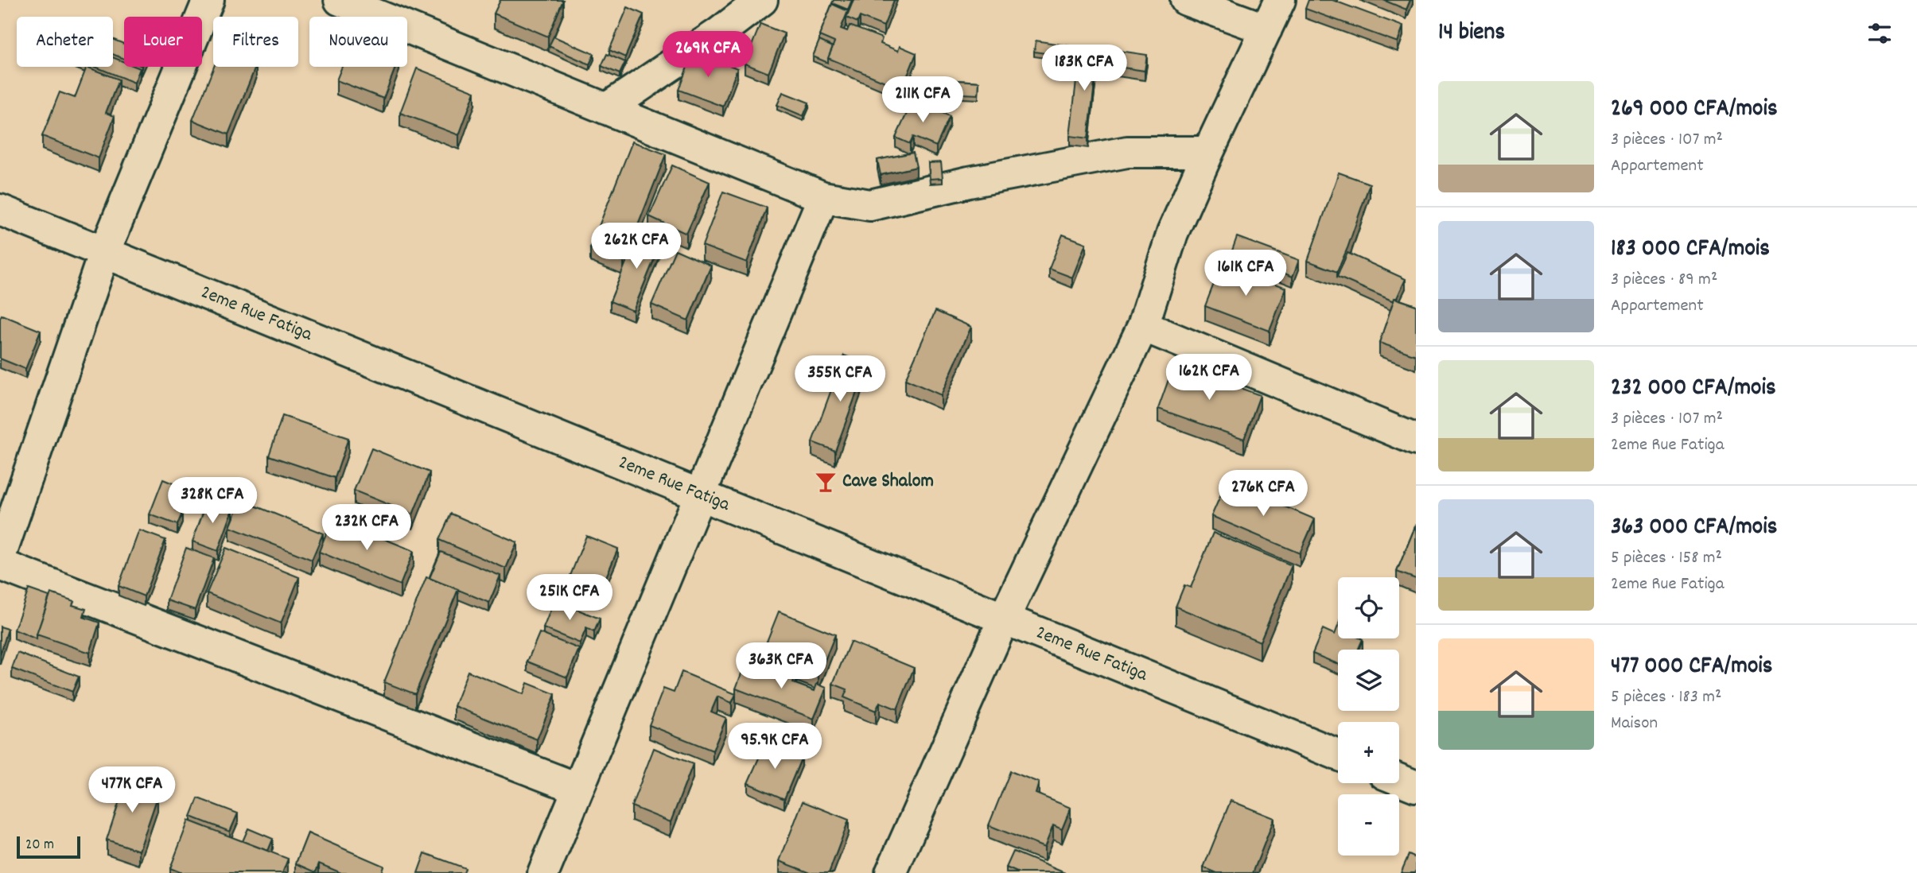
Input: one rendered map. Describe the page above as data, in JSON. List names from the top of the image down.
{
  "streets": {
    "street": ["2eme Rue Fatiga"]
  },
  "places": {
    "bar": ["Cave Shalom"]
  },
  "scale_bar": "20 m",
  "page": {
    "heading": "14 biens",
    "chip": [
      "Acheter",
      "Louer",
      "Filtres",
      "Nouveau"
    ],
    "price": [
      "269K CFA",
      "183K CFA",
      "211K CFA",
      "262K CFA",
      "161K CFA",
      "162K CFA",
      "355K CFA",
      "276K CFA",
      "328K CFA",
      "232K CFA",
      "251K CFA",
      "363K CFA",
      "95.9K CFA",
      "477K CFA"
    ],
    "list": [
      {
        "name": "269 000 CFA/mois",
        "note": "3 pièces · 107 m² · Appartement"
      },
      {
        "name": "183 000 CFA/mois",
        "note": "3 pièces · 89 m² · Appartement"
      },
      {
        "name": "232 000 CFA/mois",
        "note": "3 pièces · 107 m² · 2eme Rue Fatiga"
      },
      {
        "name": "363 000 CFA/mois",
        "note": "5 pièces · 158 m² · 2eme Rue Fatiga"
      },
      {
        "name": "477 000 CFA/mois",
        "note": "5 pièces · 183 m² · Maison"
      }
    ],
    "map_buttons": ["+", "−"],
    "scale": "20 m"
  }
}
